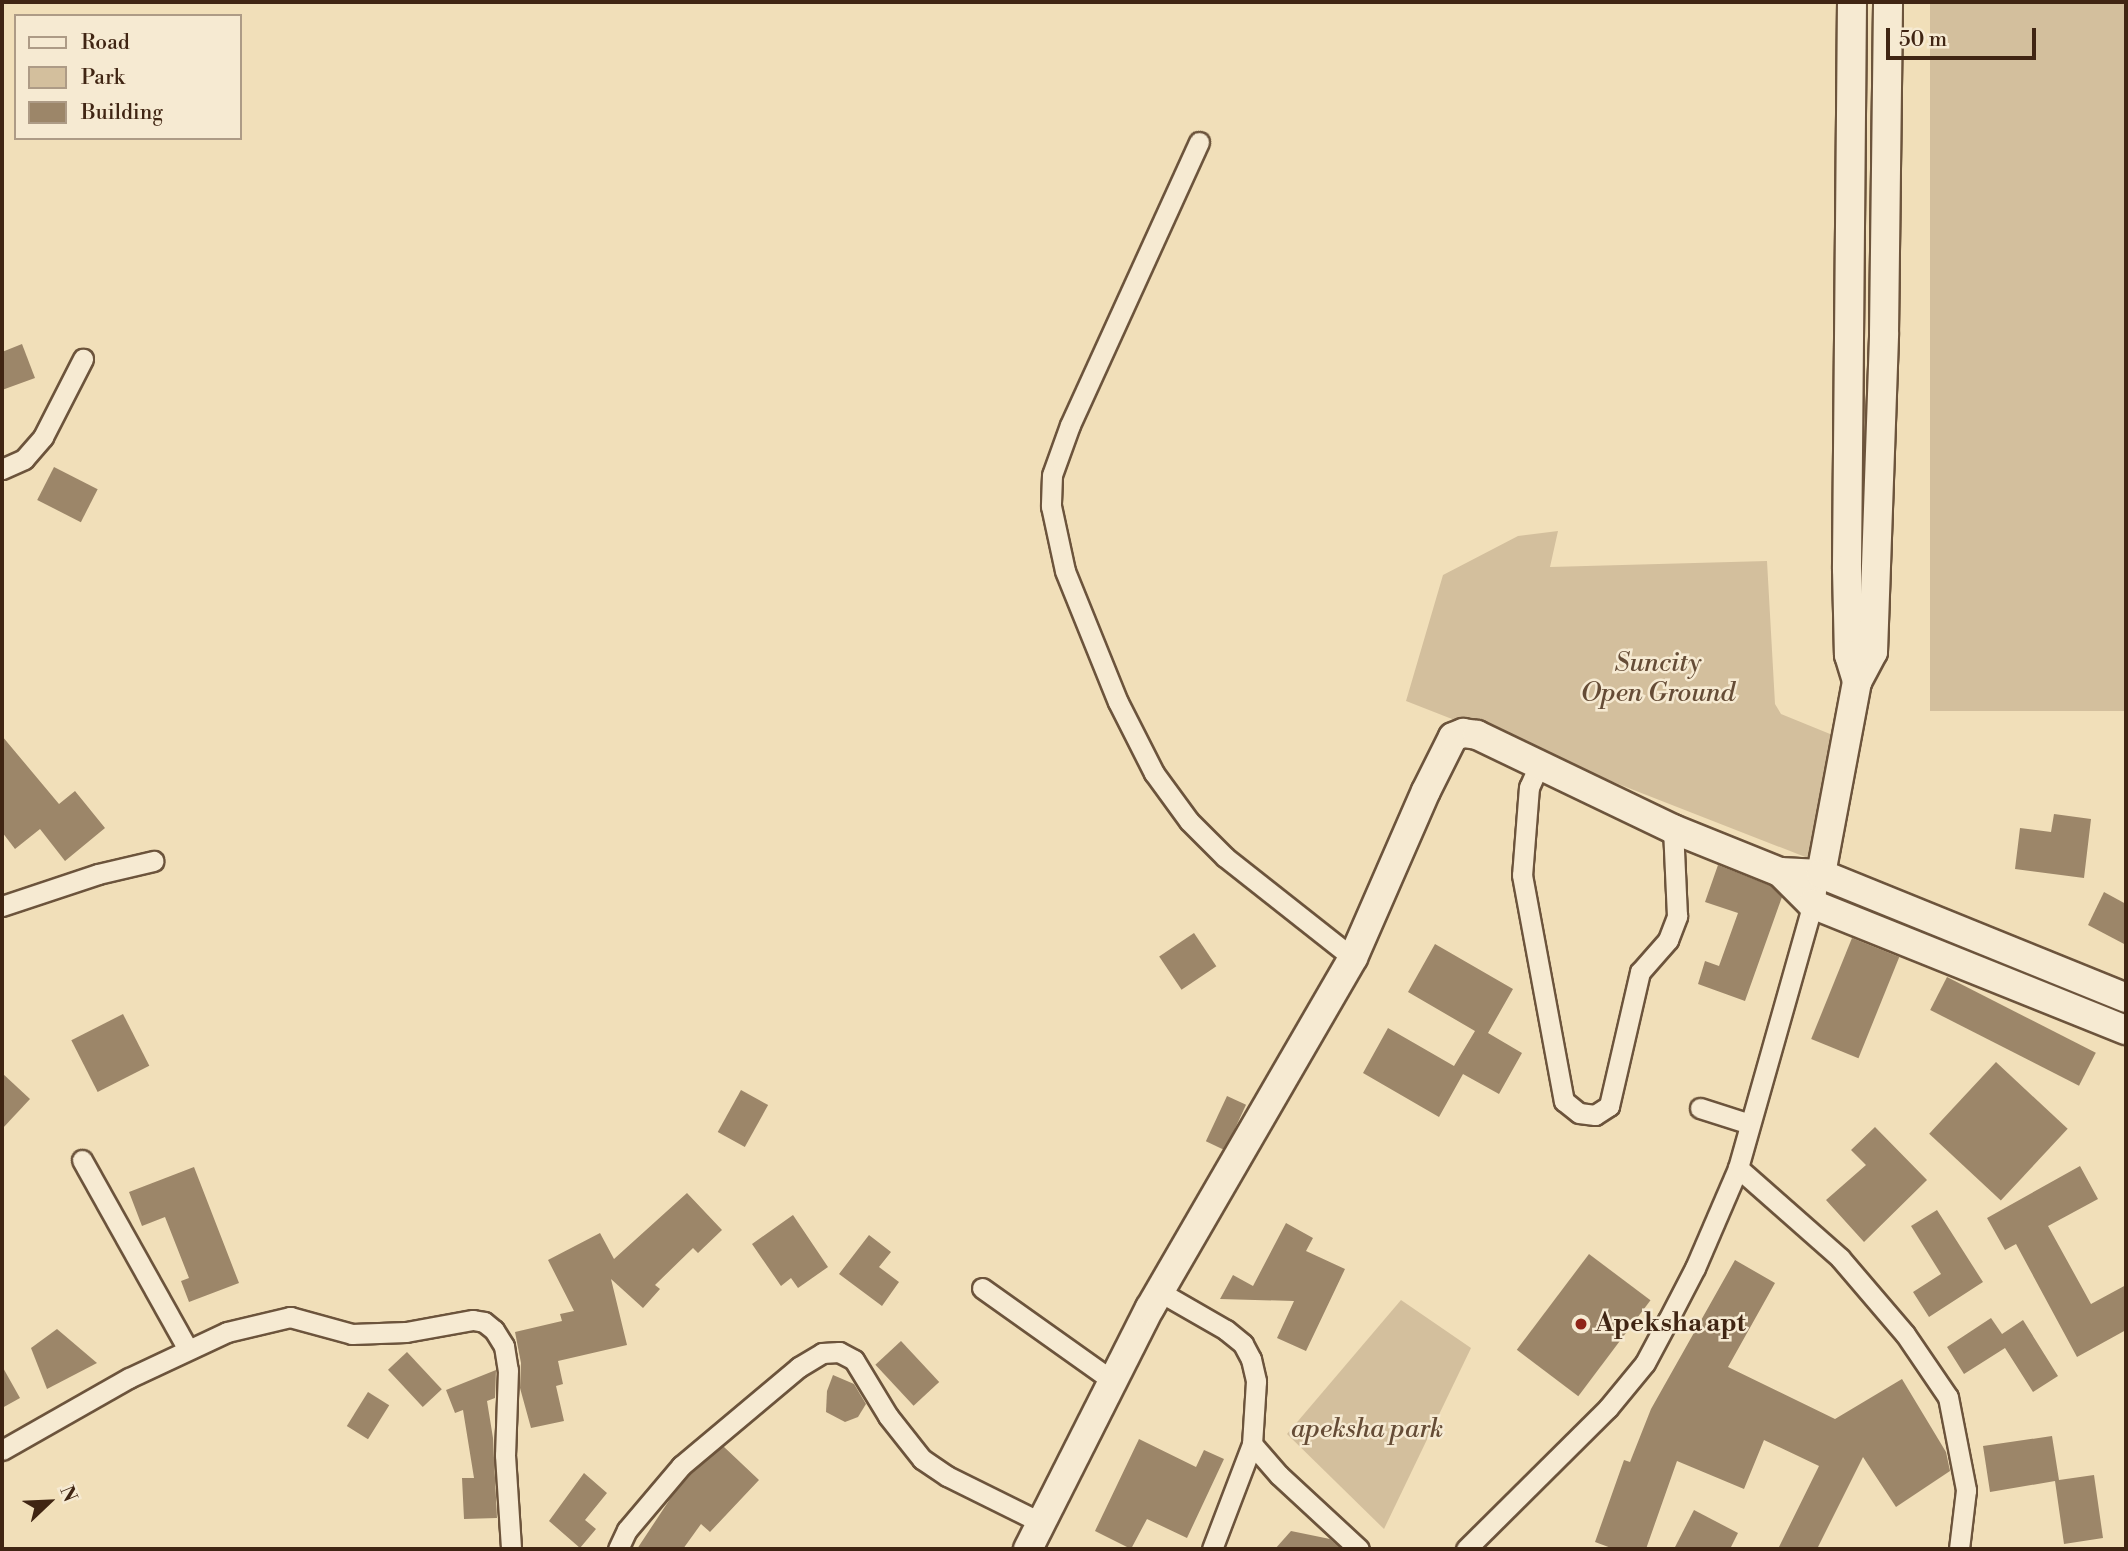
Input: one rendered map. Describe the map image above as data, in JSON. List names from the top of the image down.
{
  "parks": ["Suncity Open Ground", "apeksha park"],
  "places": ["Apeksha apt"],
  "legend": ["Road", "Park", "Building"],
  "scale_bar": "50 m",
  "north": "top right"
}
